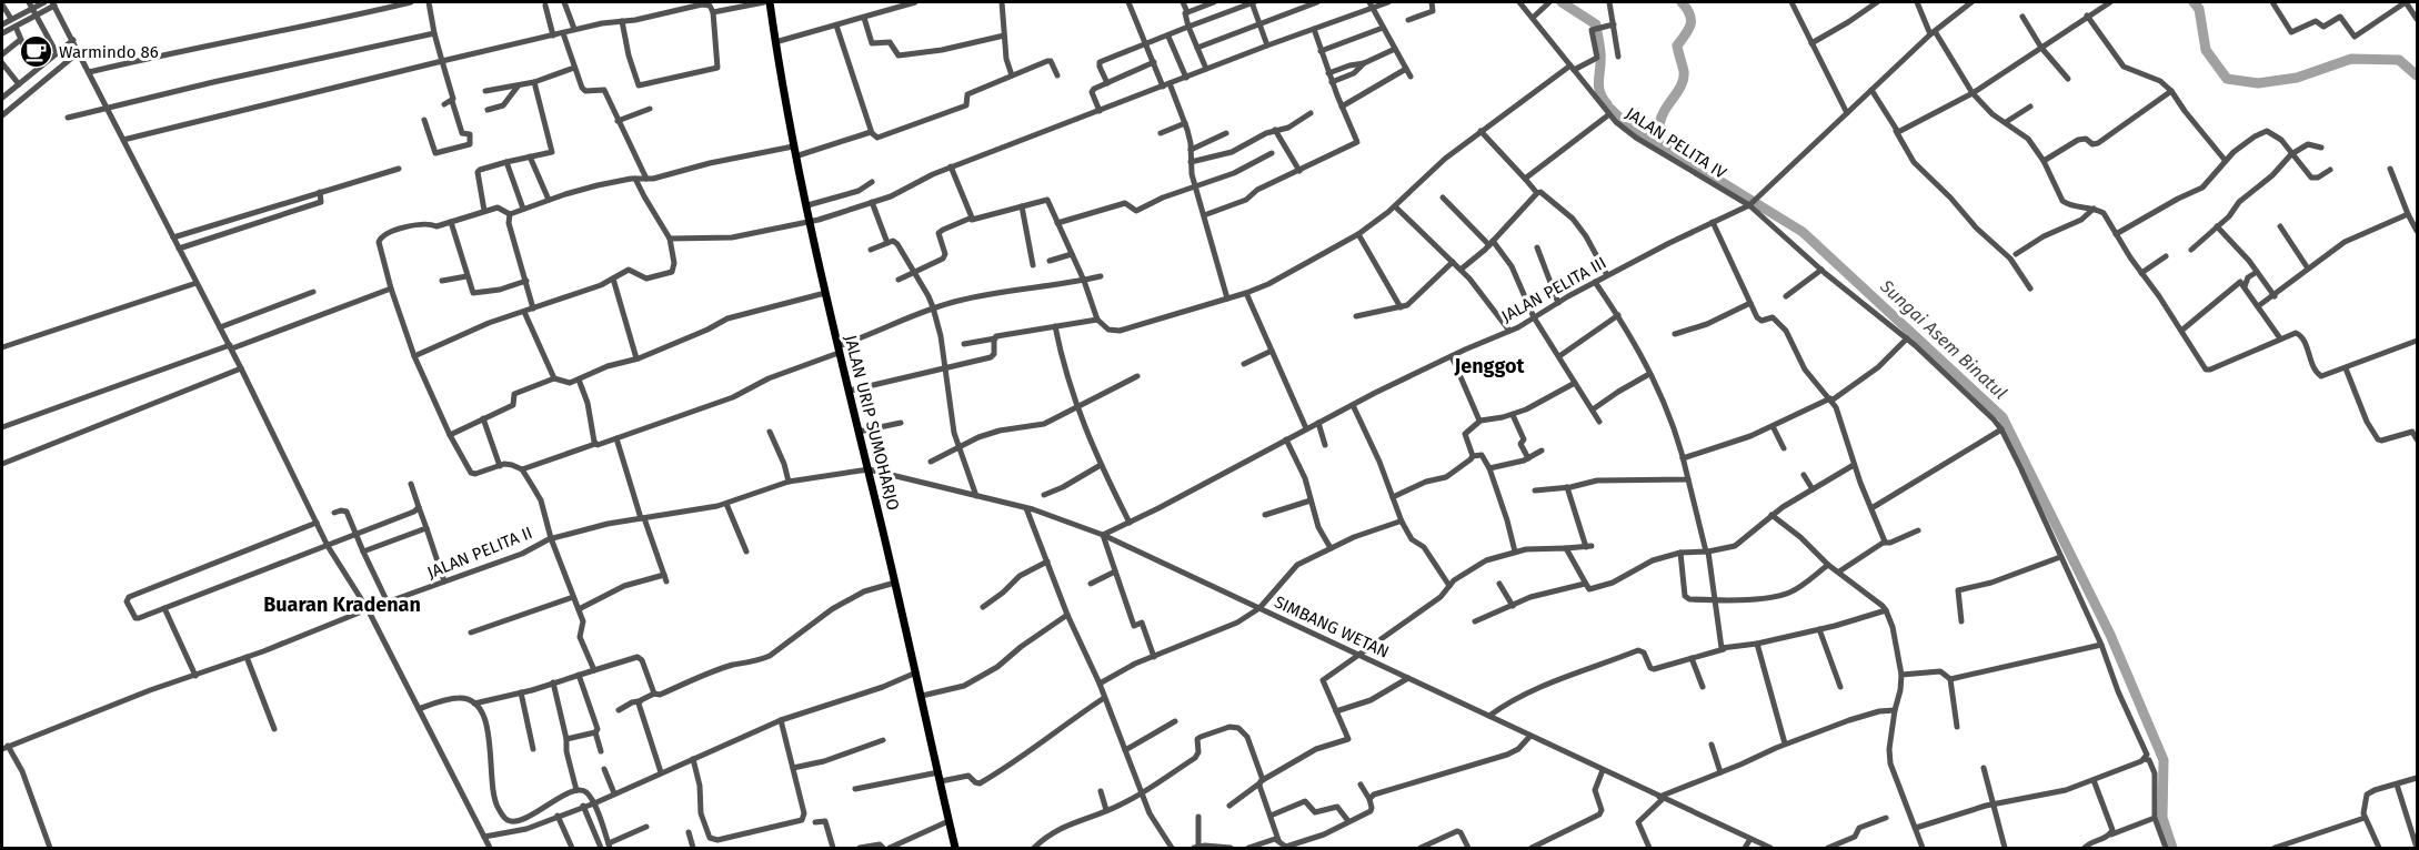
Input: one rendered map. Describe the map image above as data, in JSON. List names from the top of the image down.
{
  "streets": {
    "main road": ["JALAN URIP SUMOHARJO"],
    "street": [
      "JALAN PELITA IV",
      "JALAN PELITA III",
      "JALAN PELITA II",
      "SIMBANG WETAN"
    ]
  },
  "crossings": [
    ["JALAN PELITA IV", "JALAN PELITA III"],
    ["JALAN PELITA III", "SIMBANG WETAN"],
    ["JALAN URIP SUMOHARJO", "JALAN PELITA II"],
    ["JALAN URIP SUMOHARJO", "SIMBANG WETAN"],
    ["JALAN PELITA II", "SIMBANG WETAN"]
  ],
  "districts": ["Jenggot", "Buaran Kradenan"],
  "water": ["Sungai Asem Binatul"],
  "places": {
    "cafe": ["Warmindo 86"]
  }
}
